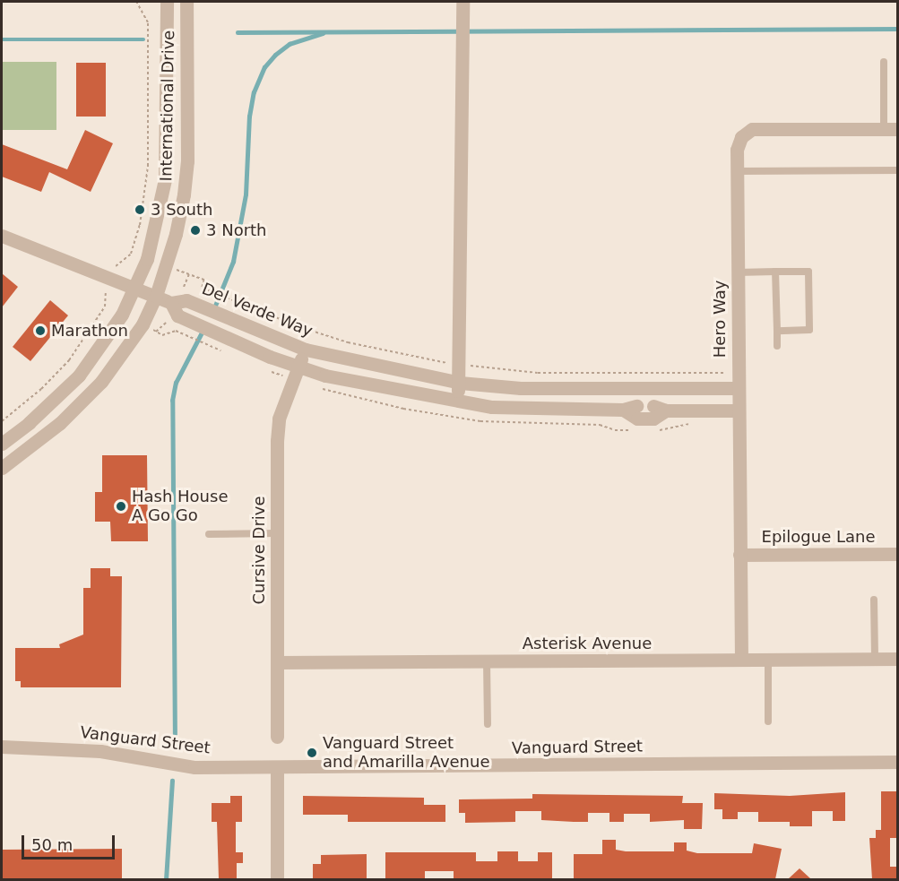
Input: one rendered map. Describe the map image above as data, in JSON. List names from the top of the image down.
{
  "streets": {
    "street": [
      "International Drive",
      "Del Verde Way",
      "Hero Way",
      "Epilogue Lane",
      "Cursive Drive",
      "Asterisk Avenue",
      "Vanguard Street"
    ]
  },
  "crossings": [
    ["Del Verde Way", "Hero Way"],
    ["Del Verde Way", "Cursive Drive"],
    ["Hero Way", "Epilogue Lane"],
    ["Hero Way", "Asterisk Avenue"],
    ["Cursive Drive", "Asterisk Avenue"]
  ],
  "places": [
    "3 South",
    "3 North",
    "Marathon",
    "Hash House A Go Go",
    "Vanguard Street and Amarilla Avenue"
  ],
  "scale_bar": "50 m"
}
